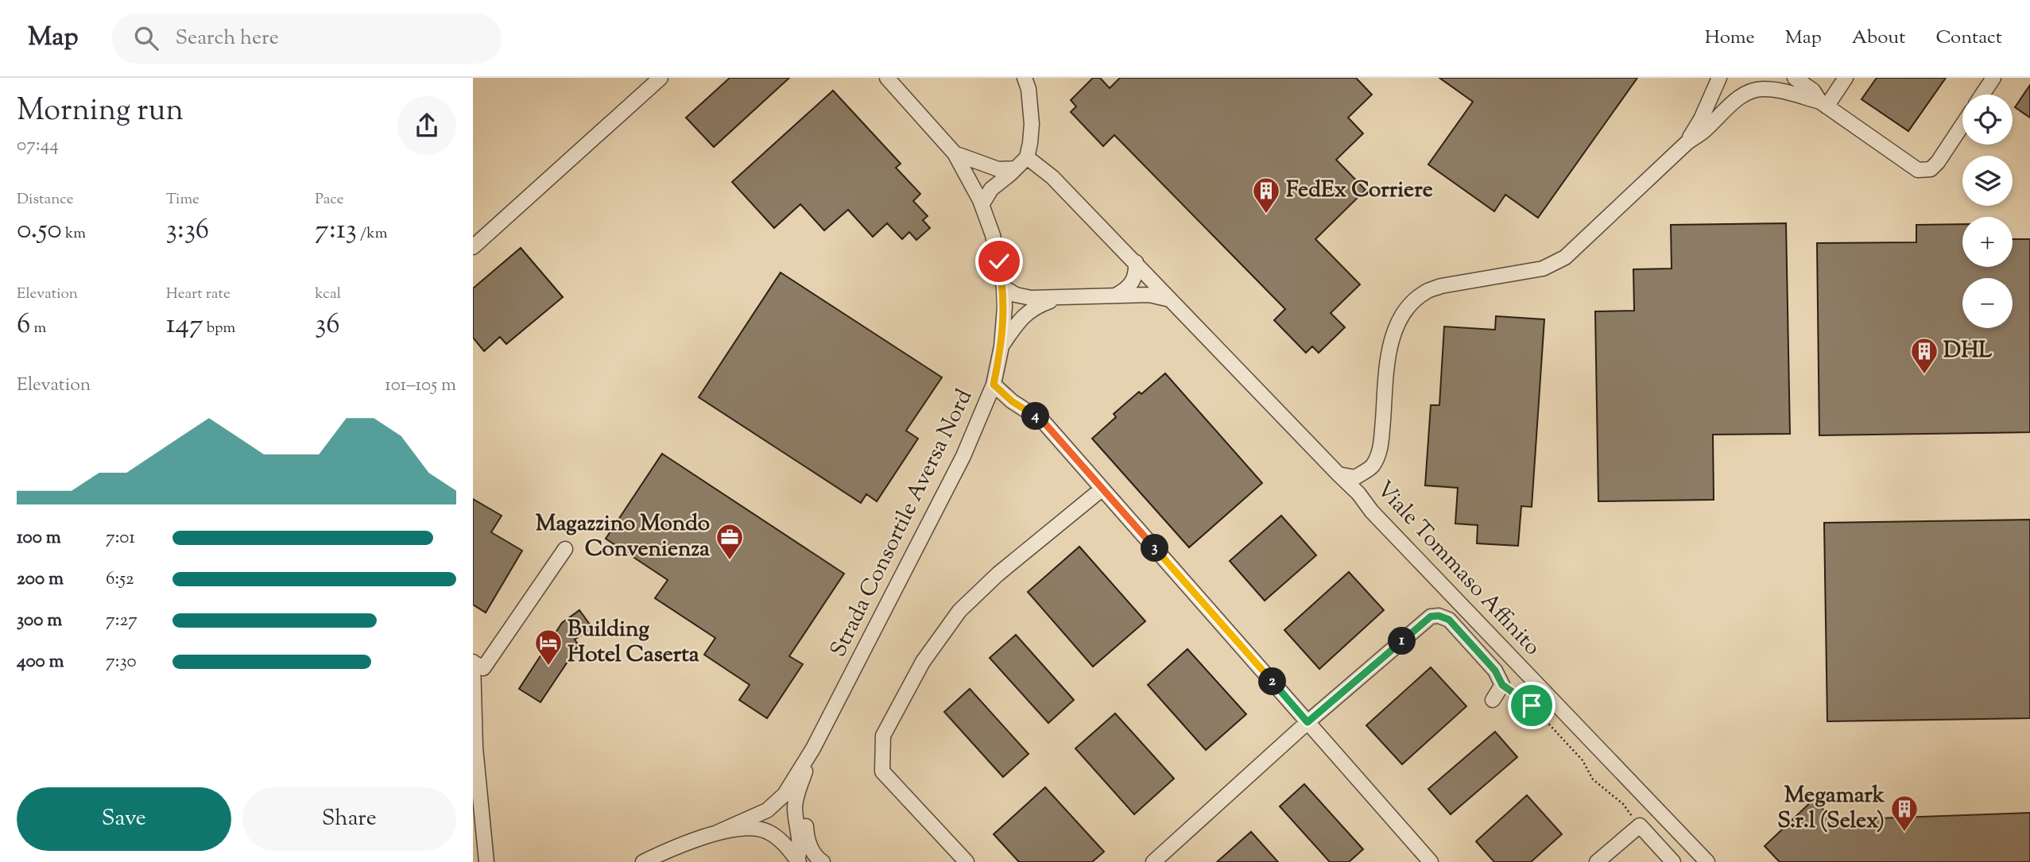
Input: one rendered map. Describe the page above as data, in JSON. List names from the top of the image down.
{
  "streets": {
    "street": ["Strada Consortile Aversa Nord", "Viale Tommaso Affinito"]
  },
  "places": {
    "building": ["FedEx Corriere", "DHL", "Megamark S.r.l (Selex)"],
    "office": ["Magazzino Mondo Convenienza"],
    "hotel": ["Building Hotel Caserta"]
  },
  "page": {
    "header": "Map",
    "search": "Search here",
    "nav": [
      "Home",
      "Map",
      "About",
      "Contact"
    ],
    "heading": ["Morning run", "07:44"],
    "map_buttons": ["+", "−"],
    "stats": [
      ["Distance", "0.50 km"],
      ["Time", "3:36"],
      ["Pace", "7:13 /km"],
      ["Elevation", "6 m"],
      ["Heart rate", "147 bpm"],
      ["kcal", "36"]
    ],
    "chart": ["Elevation", "101–105 m"],
    "pins": [
      "4",
      "3",
      "1",
      "2"
    ],
    "list": [
      {
        "name": "100 m",
        "note": "7:01"
      },
      {
        "name": "200 m",
        "note": "6:52"
      },
      {
        "name": "300 m",
        "note": "7:27"
      },
      {
        "name": "400 m",
        "note": "7:30"
      }
    ],
    "buttons": ["Save", "Share"]
  }
}
